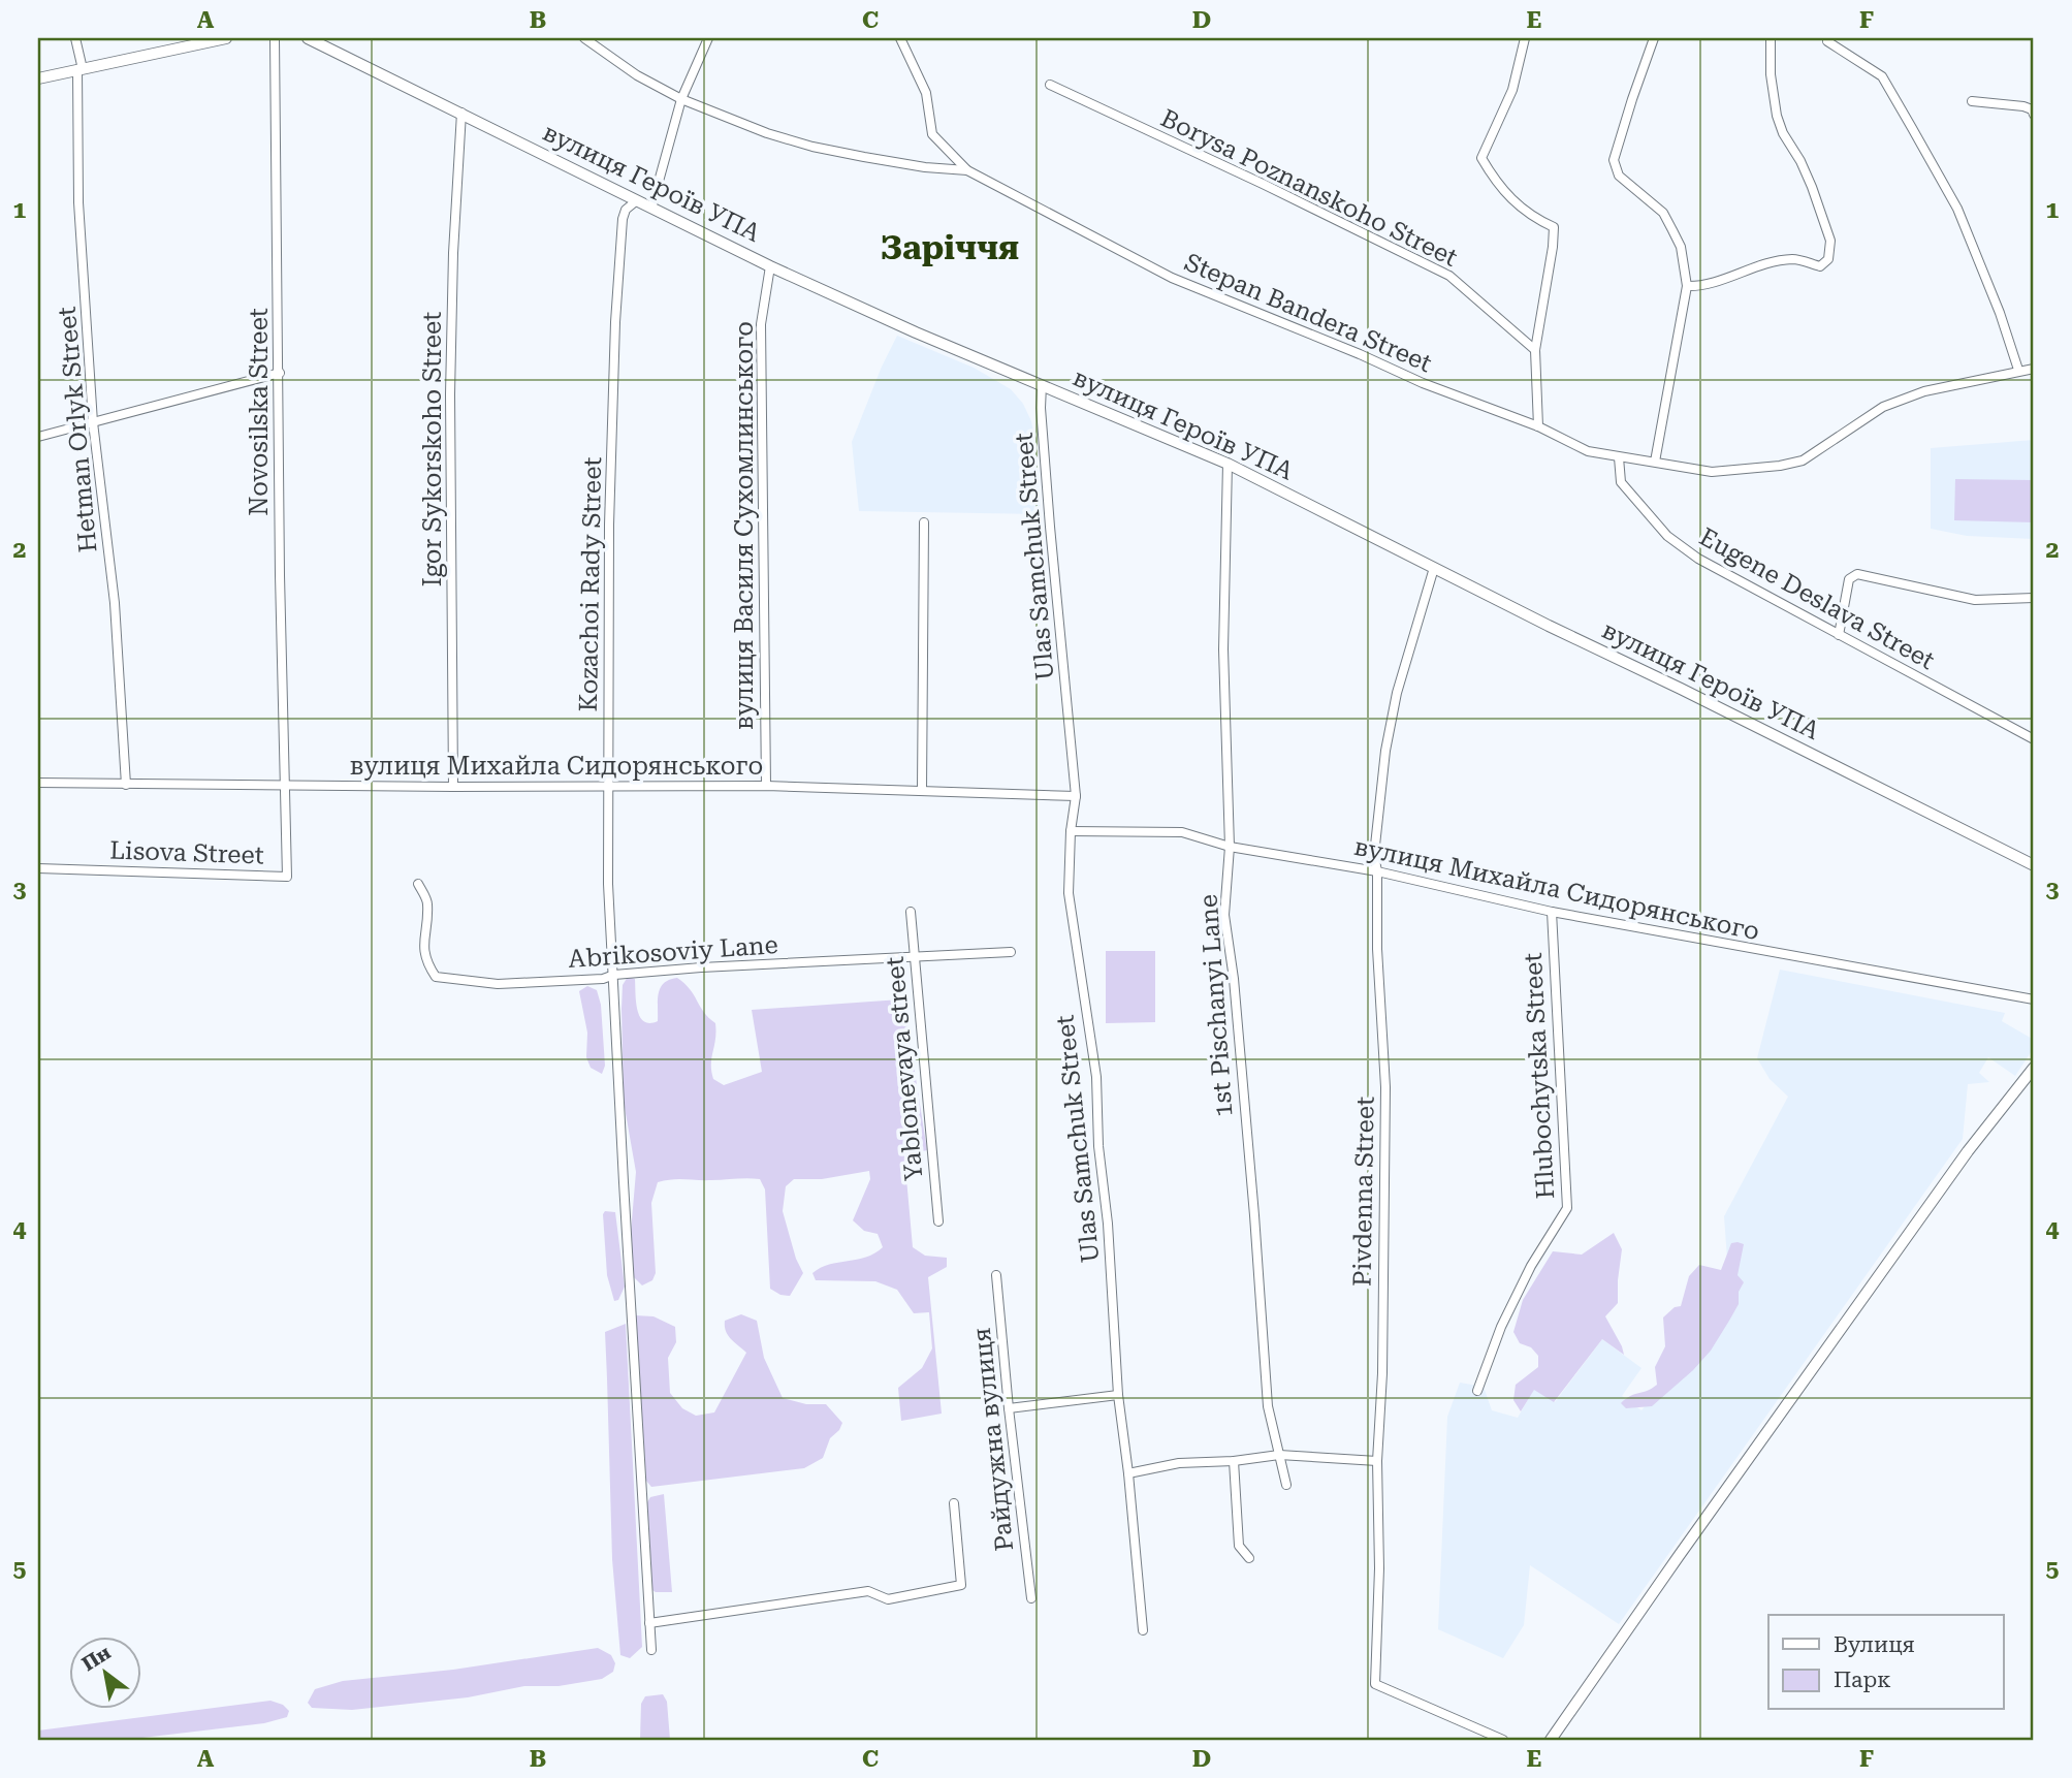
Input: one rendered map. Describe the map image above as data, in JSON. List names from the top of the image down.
{
  "streets": {
    "street": [
      "вулиця Героїв УПА",
      "Borysa Poznanskoho Street",
      "Stepan Bandera Street",
      "Novosilska Street",
      "Hetman Orlyk Street",
      "Igor Sykorskoho Street",
      "вулиця Василя Сухомлинського",
      "Ulas Samchuk Street",
      "Kozachoi Rady Street",
      "Eugene Deslava Street",
      "вулиця Михайла Сидорянського",
      "Lisova Street",
      "Abrikosoviy Lane",
      "1st Pischanyi Lane",
      "Yablonevaya street",
      "Hlubochytska Street",
      "Pivdenna Street",
      "Райдужна вулиця"
    ]
  },
  "crossings": [
    ["вулиця Героїв УПА", "Igor Sykorskoho Street"],
    ["вулиця Героїв УПА", "вулиця Василя Сухомлинського"],
    ["вулиця Героїв УПА", "Ulas Samchuk Street"],
    ["вулиця Героїв УПА", "Kozachoi Rady Street"],
    ["вулиця Героїв УПА", "1st Pischanyi Lane"],
    ["вулиця Героїв УПА", "Pivdenna Street"],
    ["Stepan Bandera Street", "Eugene Deslava Street"],
    ["Novosilska Street", "вулиця Михайла Сидорянського"],
    ["Novosilska Street", "Lisova Street"],
    ["Hetman Orlyk Street", "вулиця Михайла Сидорянського"],
    ["Igor Sykorskoho Street", "вулиця Михайла Сидорянського"],
    ["вулиця Василя Сухомлинського", "вулиця Михайла Сидорянського"],
    ["Ulas Samchuk Street", "вулиця Михайла Сидорянського"],
    ["Kozachoi Rady Street", "вулиця Михайла Сидорянського"],
    ["Kozachoi Rady Street", "Abrikosoviy Lane"],
    ["вулиця Михайла Сидорянського", "Lisova Street"],
    ["вулиця Михайла Сидорянського", "1st Pischanyi Lane"],
    ["вулиця Михайла Сидорянського", "Hlubochytska Street"],
    ["вулиця Михайла Сидорянського", "Pivdenna Street"],
    ["Abrikosoviy Lane", "Yablonevaya street"]
  ],
  "districts": ["Заріччя"],
  "legend": ["Вулиця", "Парк"],
  "north": "top left",
  "grid": {
    "columns": [
      "A",
      "B",
      "C",
      "D",
      "E",
      "F"
    ],
    "rows": [
      "1",
      "2",
      "3",
      "4",
      "5"
    ]
  }
}
